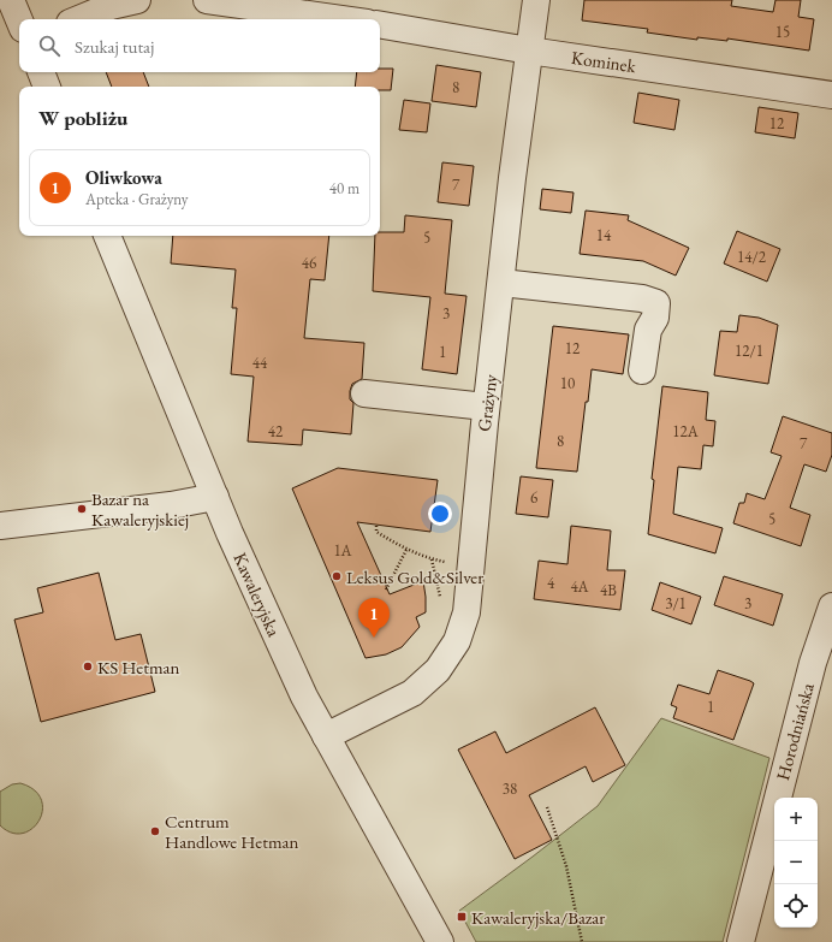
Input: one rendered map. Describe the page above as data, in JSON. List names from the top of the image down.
{
  "streets": {
    "street": [
      "Kominek",
      "Grażyny",
      "Kawaleryjska",
      "Horodniańska"
    ]
  },
  "crossings": [
    ["Kominek", "Grażyny"],
    ["Grażyny", "Kawaleryjska"]
  ],
  "places": {
    "other": [
      "Bazar na Kawaleryjskiej",
      "Leksus Gold&Silver",
      "KS Hetman",
      "Centrum Handlowe Hetman"
    ],
    "transit": ["Kawaleryjska/Bazar"]
  },
  "house_numbers": [
    "15",
    "8",
    "12",
    "7",
    "14",
    "5",
    "14/2",
    "46",
    "3",
    "12",
    "12/1",
    "1",
    "44",
    "10",
    "42",
    "12A",
    "8",
    "7",
    "6",
    "5",
    "1A",
    "4",
    "4A",
    "4B",
    "3/1",
    "3",
    "1",
    "38"
  ],
  "page": {
    "search": "Szukaj tutaj",
    "heading": "W pobliżu",
    "list": [
      {
        "mark": "1",
        "name": "Oliwkowa",
        "note": "Apteka · Grażyny",
        "value": "40 m"
      }
    ],
    "pins": "1",
    "map_buttons": ["+", "−"]
  }
}
